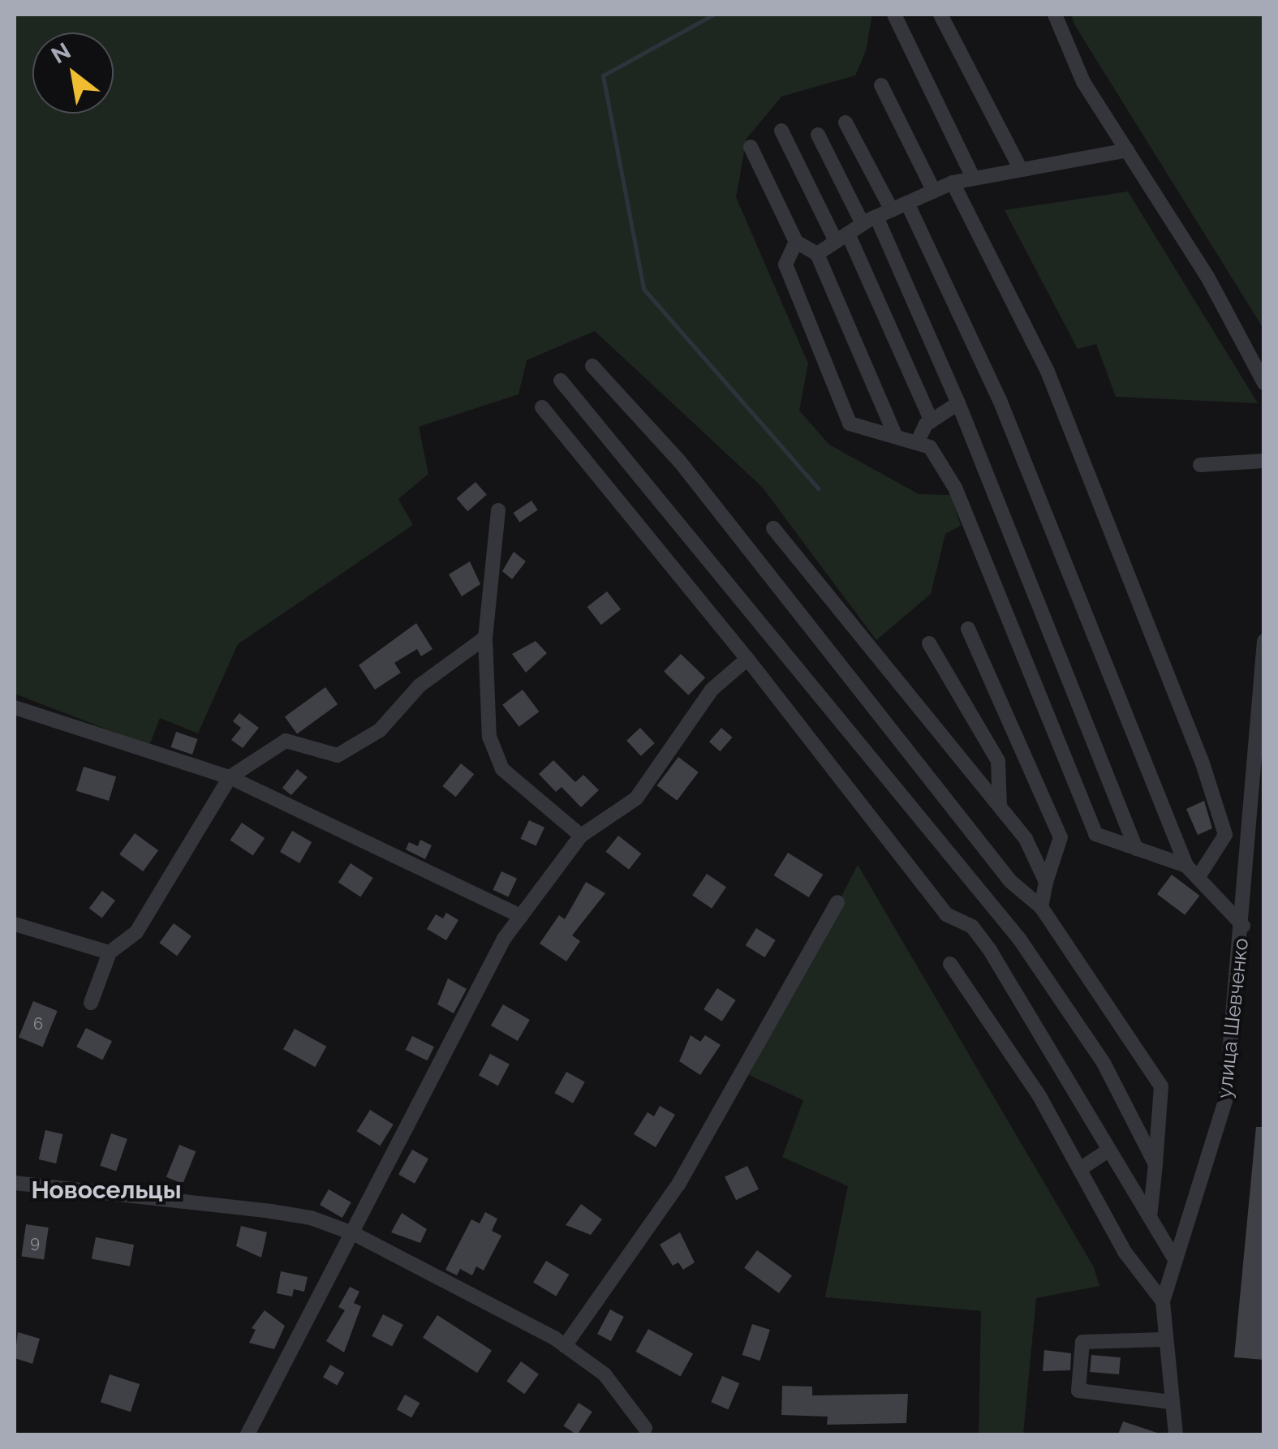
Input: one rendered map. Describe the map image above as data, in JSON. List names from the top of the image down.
{
  "streets": {
    "street": ["улица Шевченко"]
  },
  "districts": ["Новосельцы"],
  "house_numbers": ["6", "9"],
  "north": "top left"
}
